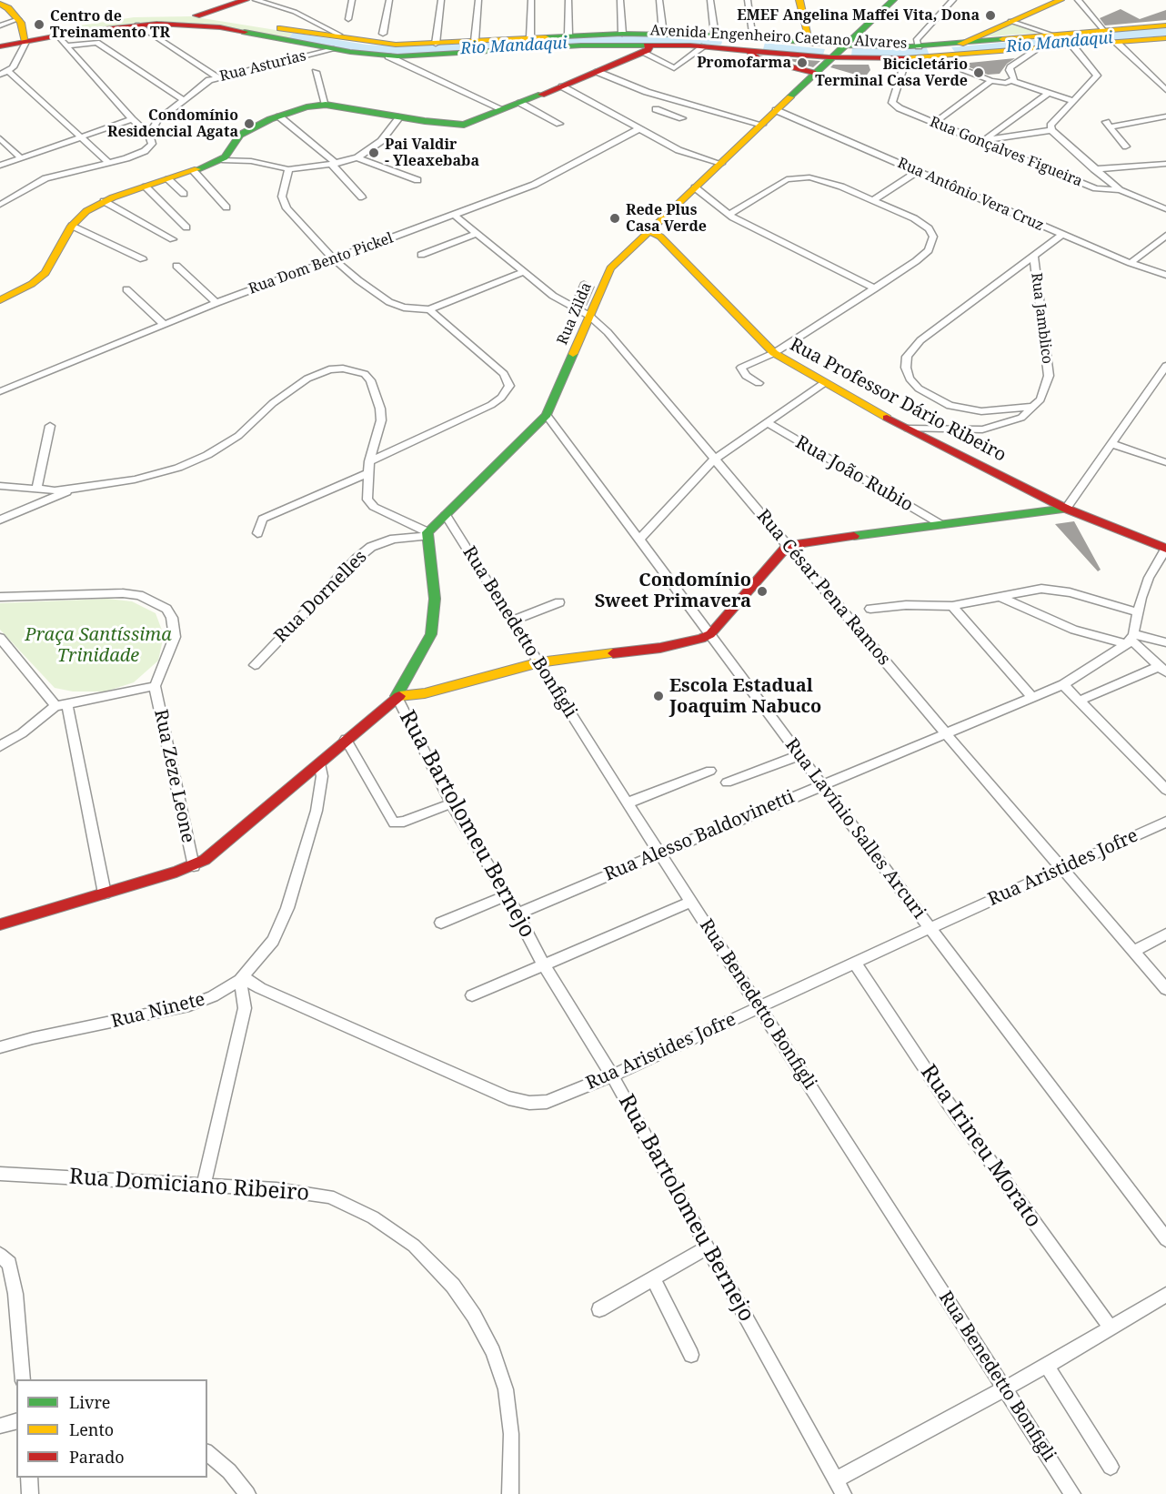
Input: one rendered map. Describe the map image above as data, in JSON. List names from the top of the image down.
{
  "streets": {
    "main road": ["Avenida Engenheiro Caetano Alvares", "Rua Zilda", "Rua Professor Dário Ribeiro"],
    "street": [
      "Rua Asturias",
      "Rua Gonçalves Figueira",
      "Rua Antônio Vera Cruz",
      "Rua Dom Bento Pickel",
      "Rua Jamblico",
      "Rua João Rubio",
      "Rua César Pena Ramos",
      "Rua Dornelles",
      "Rua Benedetto Bonfigli",
      "Rua Zeze Leone",
      "Rua Bartolomeu Bernejo",
      "Rua Lavínio Salles Arcuri",
      "Rua Alesso Baldovinetti",
      "Rua Aristides Jofre",
      "Rua Ninete",
      "Rua Irineu Morato",
      "Rua Domiciano Ribeiro"
    ]
  },
  "crossings": [
    ["Avenida Engenheiro Caetano Alvares", "Rua Asturias"],
    ["Avenida Engenheiro Caetano Alvares", "Rua Gonçalves Figueira"],
    ["Avenida Engenheiro Caetano Alvares", "Rua Zilda"],
    ["Rua Antônio Vera Cruz", "Rua Zilda"],
    ["Rua Dom Bento Pickel", "Rua César Pena Ramos"],
    ["Rua Zilda", "Rua Professor Dário Ribeiro"],
    ["Rua Zilda", "Rua César Pena Ramos"],
    ["Rua Zilda", "Rua Dornelles"],
    ["Rua Zilda", "Rua Benedetto Bonfigli"],
    ["Rua Zilda", "Rua Lavínio Salles Arcuri"],
    ["Rua Jamblico", "Rua Professor Dário Ribeiro"],
    ["Rua César Pena Ramos", "Rua Alesso Baldovinetti"],
    ["Rua César Pena Ramos", "Rua Aristides Jofre"],
    ["Rua Benedetto Bonfigli", "Rua Alesso Baldovinetti"],
    ["Rua Benedetto Bonfigli", "Rua Aristides Jofre"],
    ["Rua Bartolomeu Bernejo", "Rua Alesso Baldovinetti"],
    ["Rua Bartolomeu Bernejo", "Rua Aristides Jofre"],
    ["Rua Lavínio Salles Arcuri", "Rua Alesso Baldovinetti"],
    ["Rua Lavínio Salles Arcuri", "Rua Aristides Jofre"],
    ["Rua Aristides Jofre", "Rua Ninete"],
    ["Rua Aristides Jofre", "Rua Irineu Morato"]
  ],
  "water": ["Rio Mandaqui"],
  "parks": ["Praça Santíssima Trinidade"],
  "places": [
    "EMEF Angelina Maffei Vita, Dona",
    "Centro de Treinamento TR",
    "Promofarma",
    "Bicicletário Terminal Casa Verde",
    "Condomínio Residencial Agata",
    "Pai Valdir - Yleaxebaba",
    "Rede Plus Casa Verde",
    "Condomínio Sweet Primavera",
    "Escola Estadual Joaquim Nabuco"
  ],
  "legend": ["Livre", "Lento", "Parado"]
}
